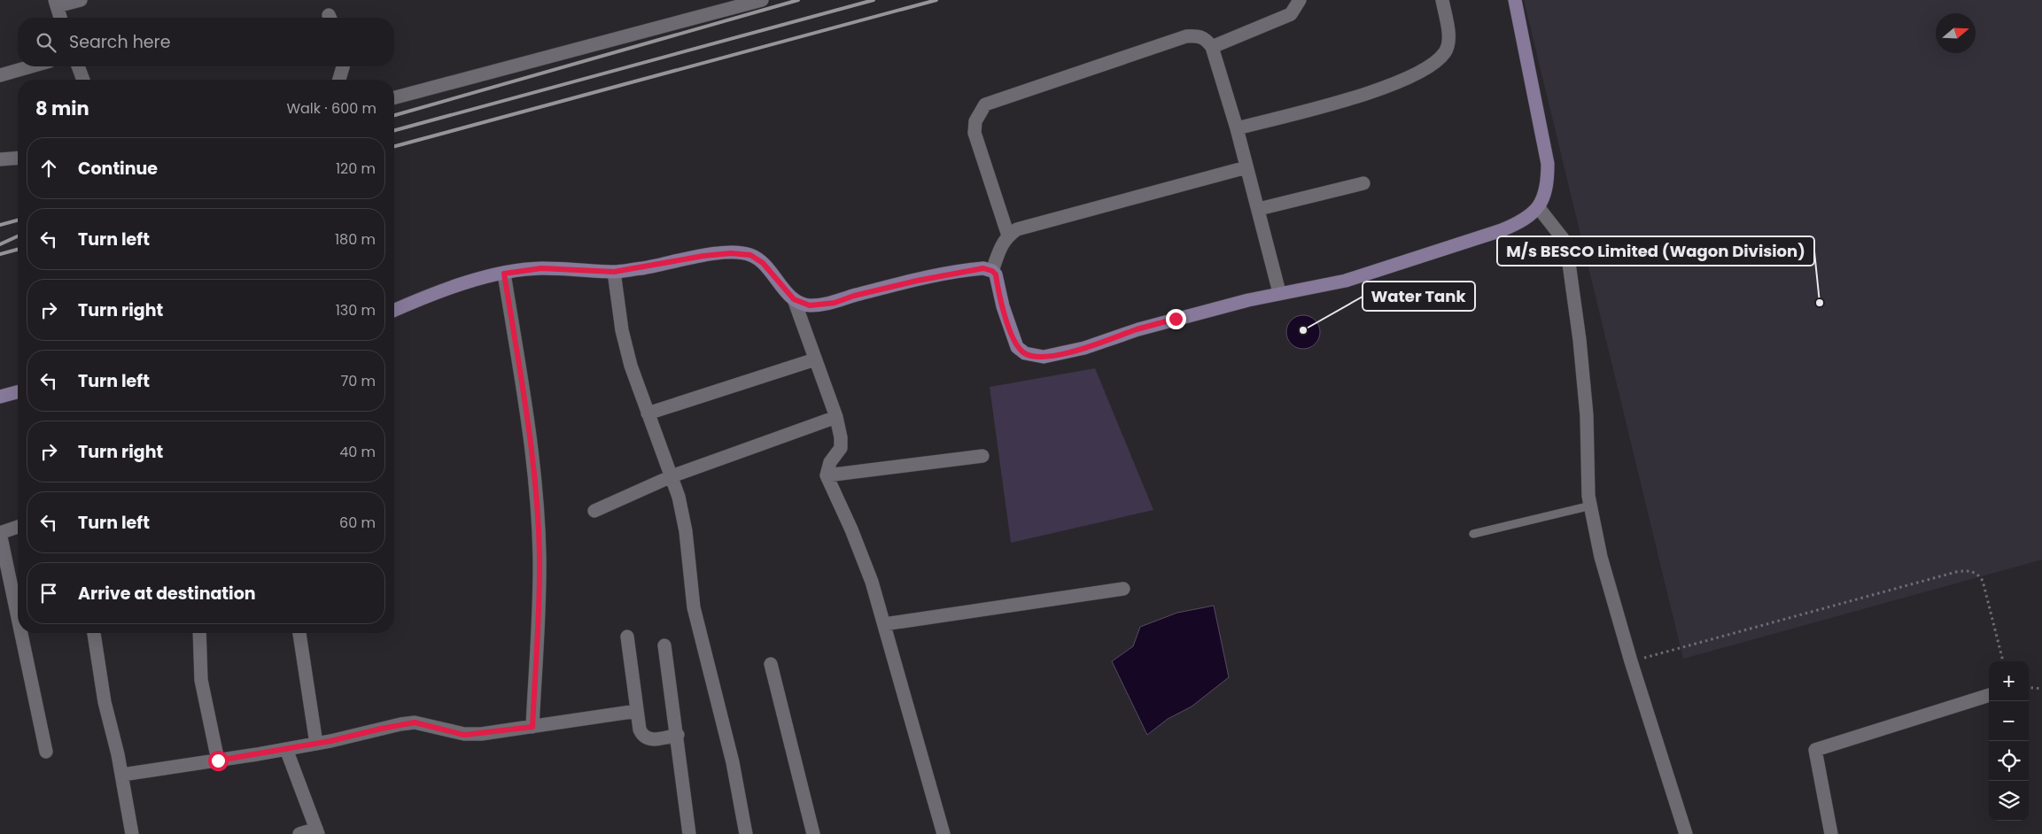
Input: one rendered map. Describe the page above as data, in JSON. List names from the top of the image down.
{
  "places": ["M/s BESCO Limited (Wagon Division)", "Water Tank"],
  "north": "right",
  "page": {
    "search": "Search here",
    "heading": ["8 min", "Walk · 600 m"],
    "list": [
      ["Continue", "120 m"],
      ["Turn left", "180 m"],
      ["Turn right", "130 m"],
      ["Turn left", "70 m"],
      ["Turn right", "40 m"],
      ["Turn left", "60 m"],
      "Arrive at destination"
    ],
    "map_buttons": ["+", "−"]
  }
}
